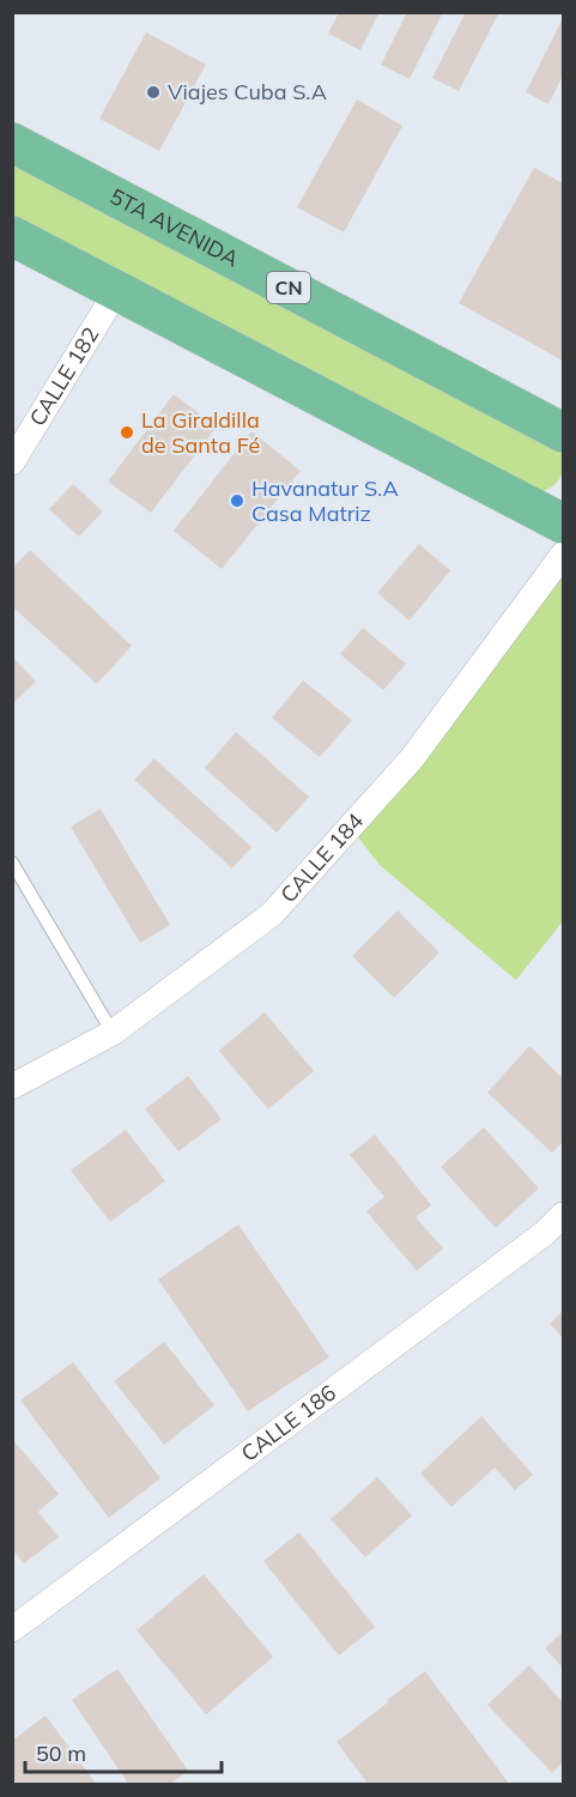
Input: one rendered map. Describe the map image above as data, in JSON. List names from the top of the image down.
{
  "streets": {
    "highway": ["5TA AVENIDA", "CN"],
    "street": ["CALLE 182", "CALLE 184", "CALLE 186"]
  },
  "places": ["Viajes Cuba S.A", "La Giraldilla de Santa Fé", "Havanatur S.A Casa Matriz"],
  "scale_bar": "50 m"
}
